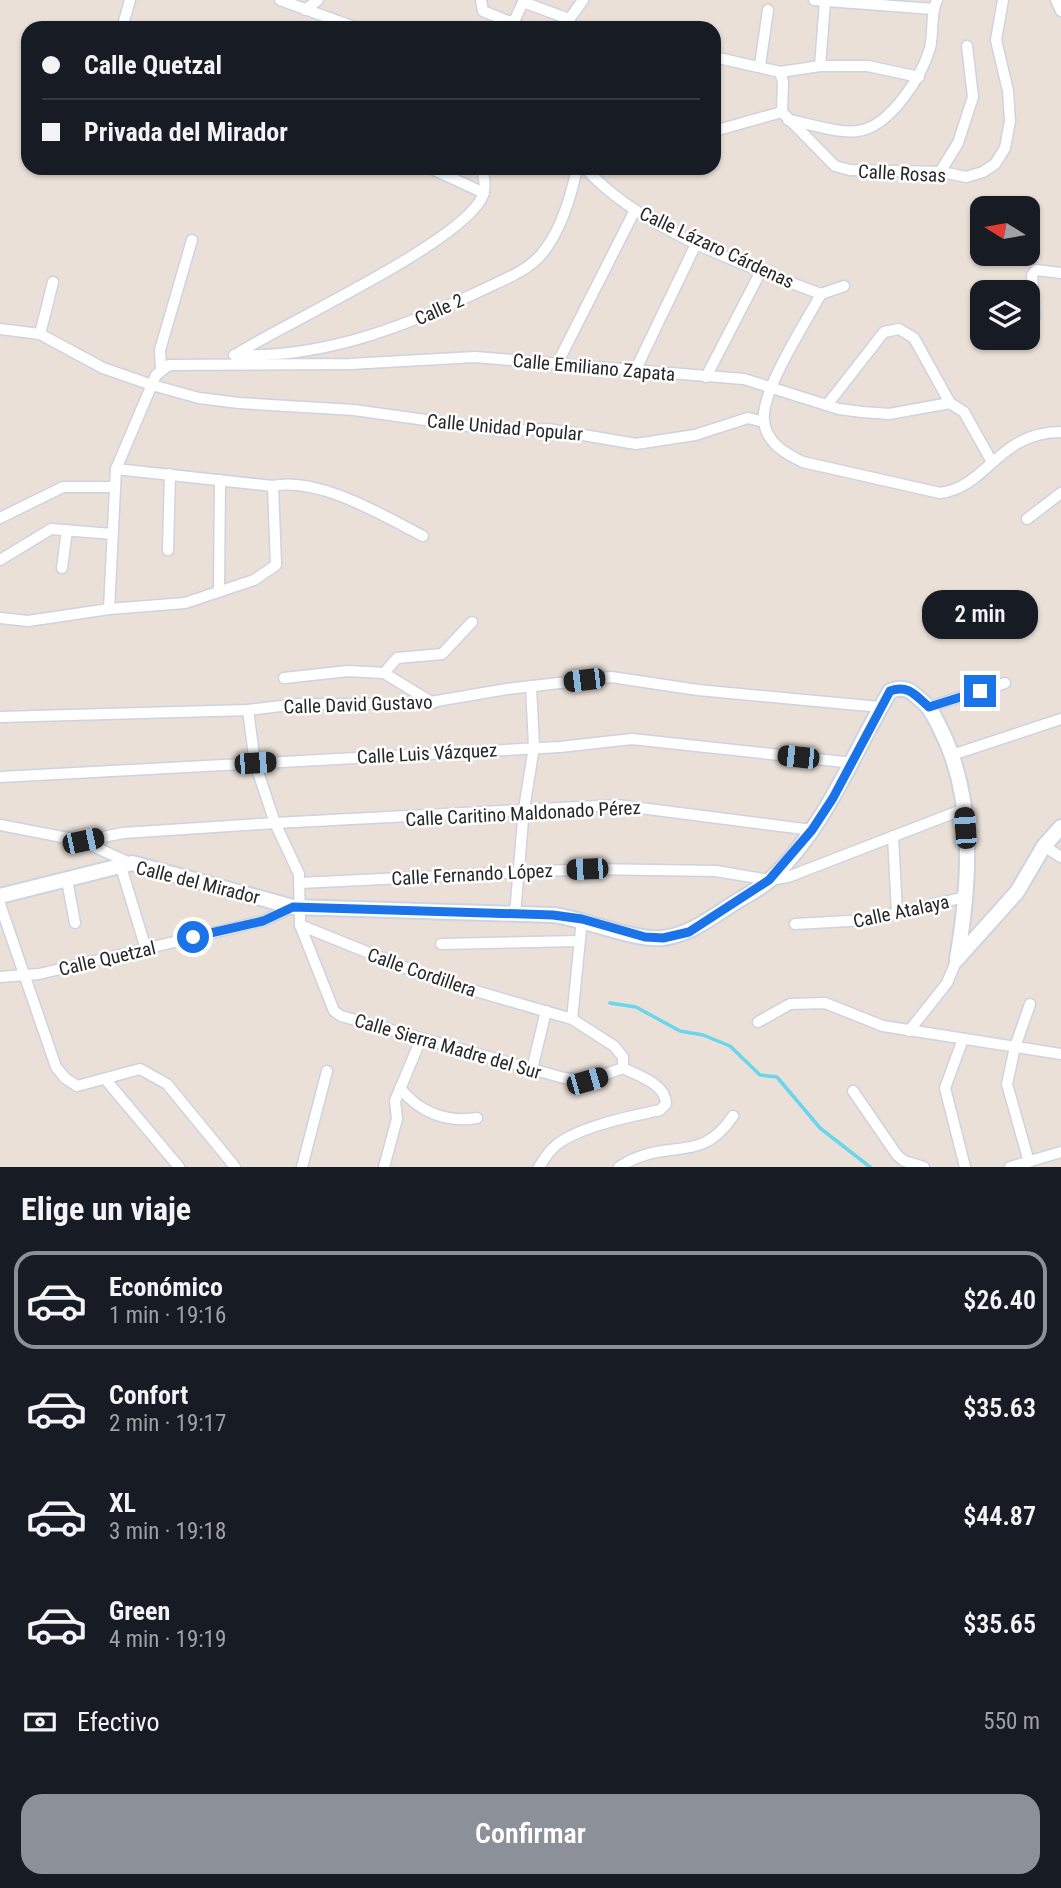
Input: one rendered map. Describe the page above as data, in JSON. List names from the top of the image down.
{
  "streets": {
    "street": [
      "Calle Rosas",
      "Calle Lázaro Cárdenas",
      "Calle 2",
      "Calle Emiliano Zapata",
      "Calle Unidad Popular",
      "Calle David Gustavo",
      "Calle Luis Vázquez",
      "Calle Caritino Maldonado Pérez",
      "Calle Fernando López",
      "Calle del Mirador",
      "Calle Atalaya",
      "Calle Quetzal",
      "Calle Cordillera",
      "Calle Sierra Madre del Sur"
    ]
  },
  "crossings": [
    ["Calle David Gustavo", "Calle del Mirador"],
    ["Calle Luis Vázquez", "Calle del Mirador"],
    ["Calle Caritino Maldonado Pérez", "Calle del Mirador"],
    ["Calle Fernando López", "Calle del Mirador"],
    ["Calle del Mirador", "Calle Quetzal"],
    ["Calle Cordillera", "Calle Sierra Madre del Sur"]
  ],
  "north": "left",
  "page": {
    "banner": ["Calle Quetzal", "Privada del Mirador"],
    "bubble": "2 min",
    "heading": "Elige un viaje",
    "list": [
      {
        "name": "Económico",
        "note": "1 min · 19:16",
        "value": "$26.40"
      },
      {
        "name": "Confort",
        "note": "2 min · 19:17",
        "value": "$35.63"
      },
      {
        "name": "XL",
        "note": "3 min · 19:18",
        "value": "$44.87"
      },
      {
        "name": "Green",
        "note": "4 min · 19:19",
        "value": "$35.65"
      }
    ],
    "pay": ["Efectivo", "550 m"],
    "buttons": "Confirmar"
  }
}
